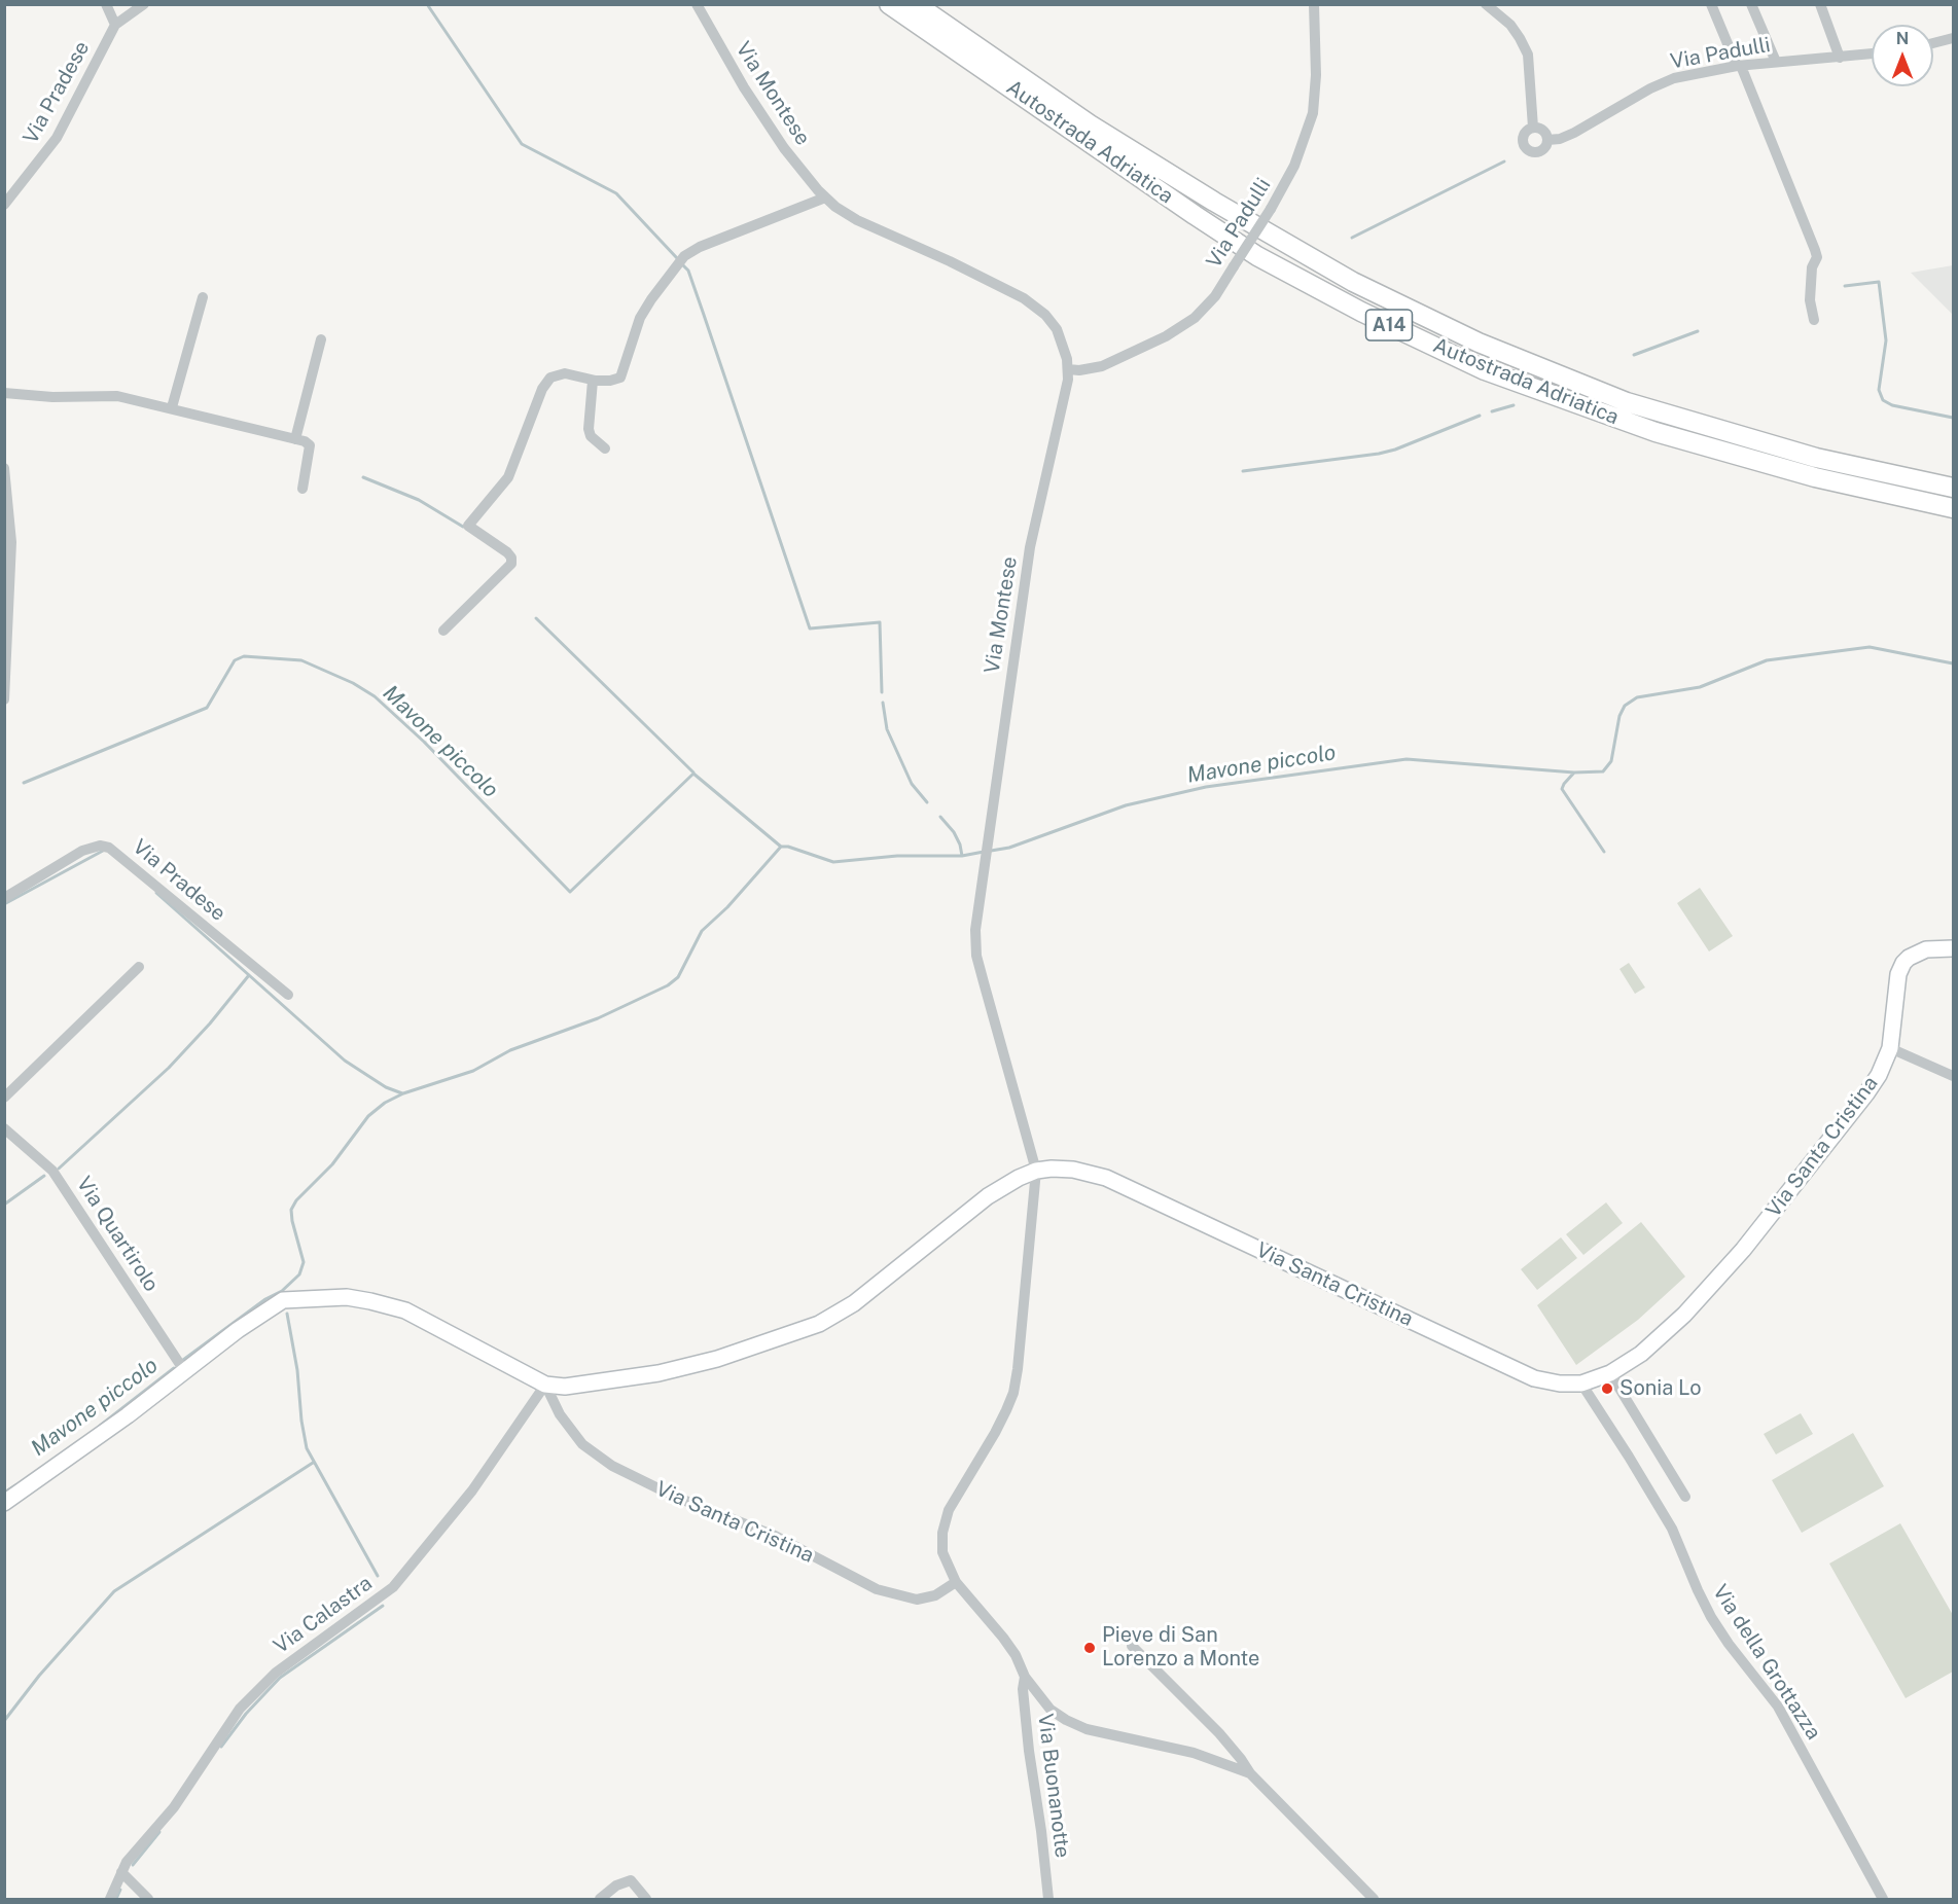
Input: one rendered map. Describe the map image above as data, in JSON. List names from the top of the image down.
{
  "streets": {
    "highway": ["Autostrada Adriatica", "A14"],
    "street": [
      "Via Padulli",
      "Via Pradese",
      "Via Montese",
      "Via Santa Cristina",
      "Via Quartirolo",
      "Via Calastra",
      "Via della Grottazza",
      "Via Buonanotte"
    ]
  },
  "crossings": [
    ["Via Padulli", "Via Montese"],
    ["Via Montese", "Via Santa Cristina"],
    ["Via Santa Cristina", "Via Quartirolo"],
    ["Via Santa Cristina", "Via Calastra"],
    ["Via Santa Cristina", "Via della Grottazza"]
  ],
  "water": ["Mavone piccolo"],
  "places": ["Sonia Lo", "Pieve di San Lorenzo a Monte"],
  "north": "top"
}
